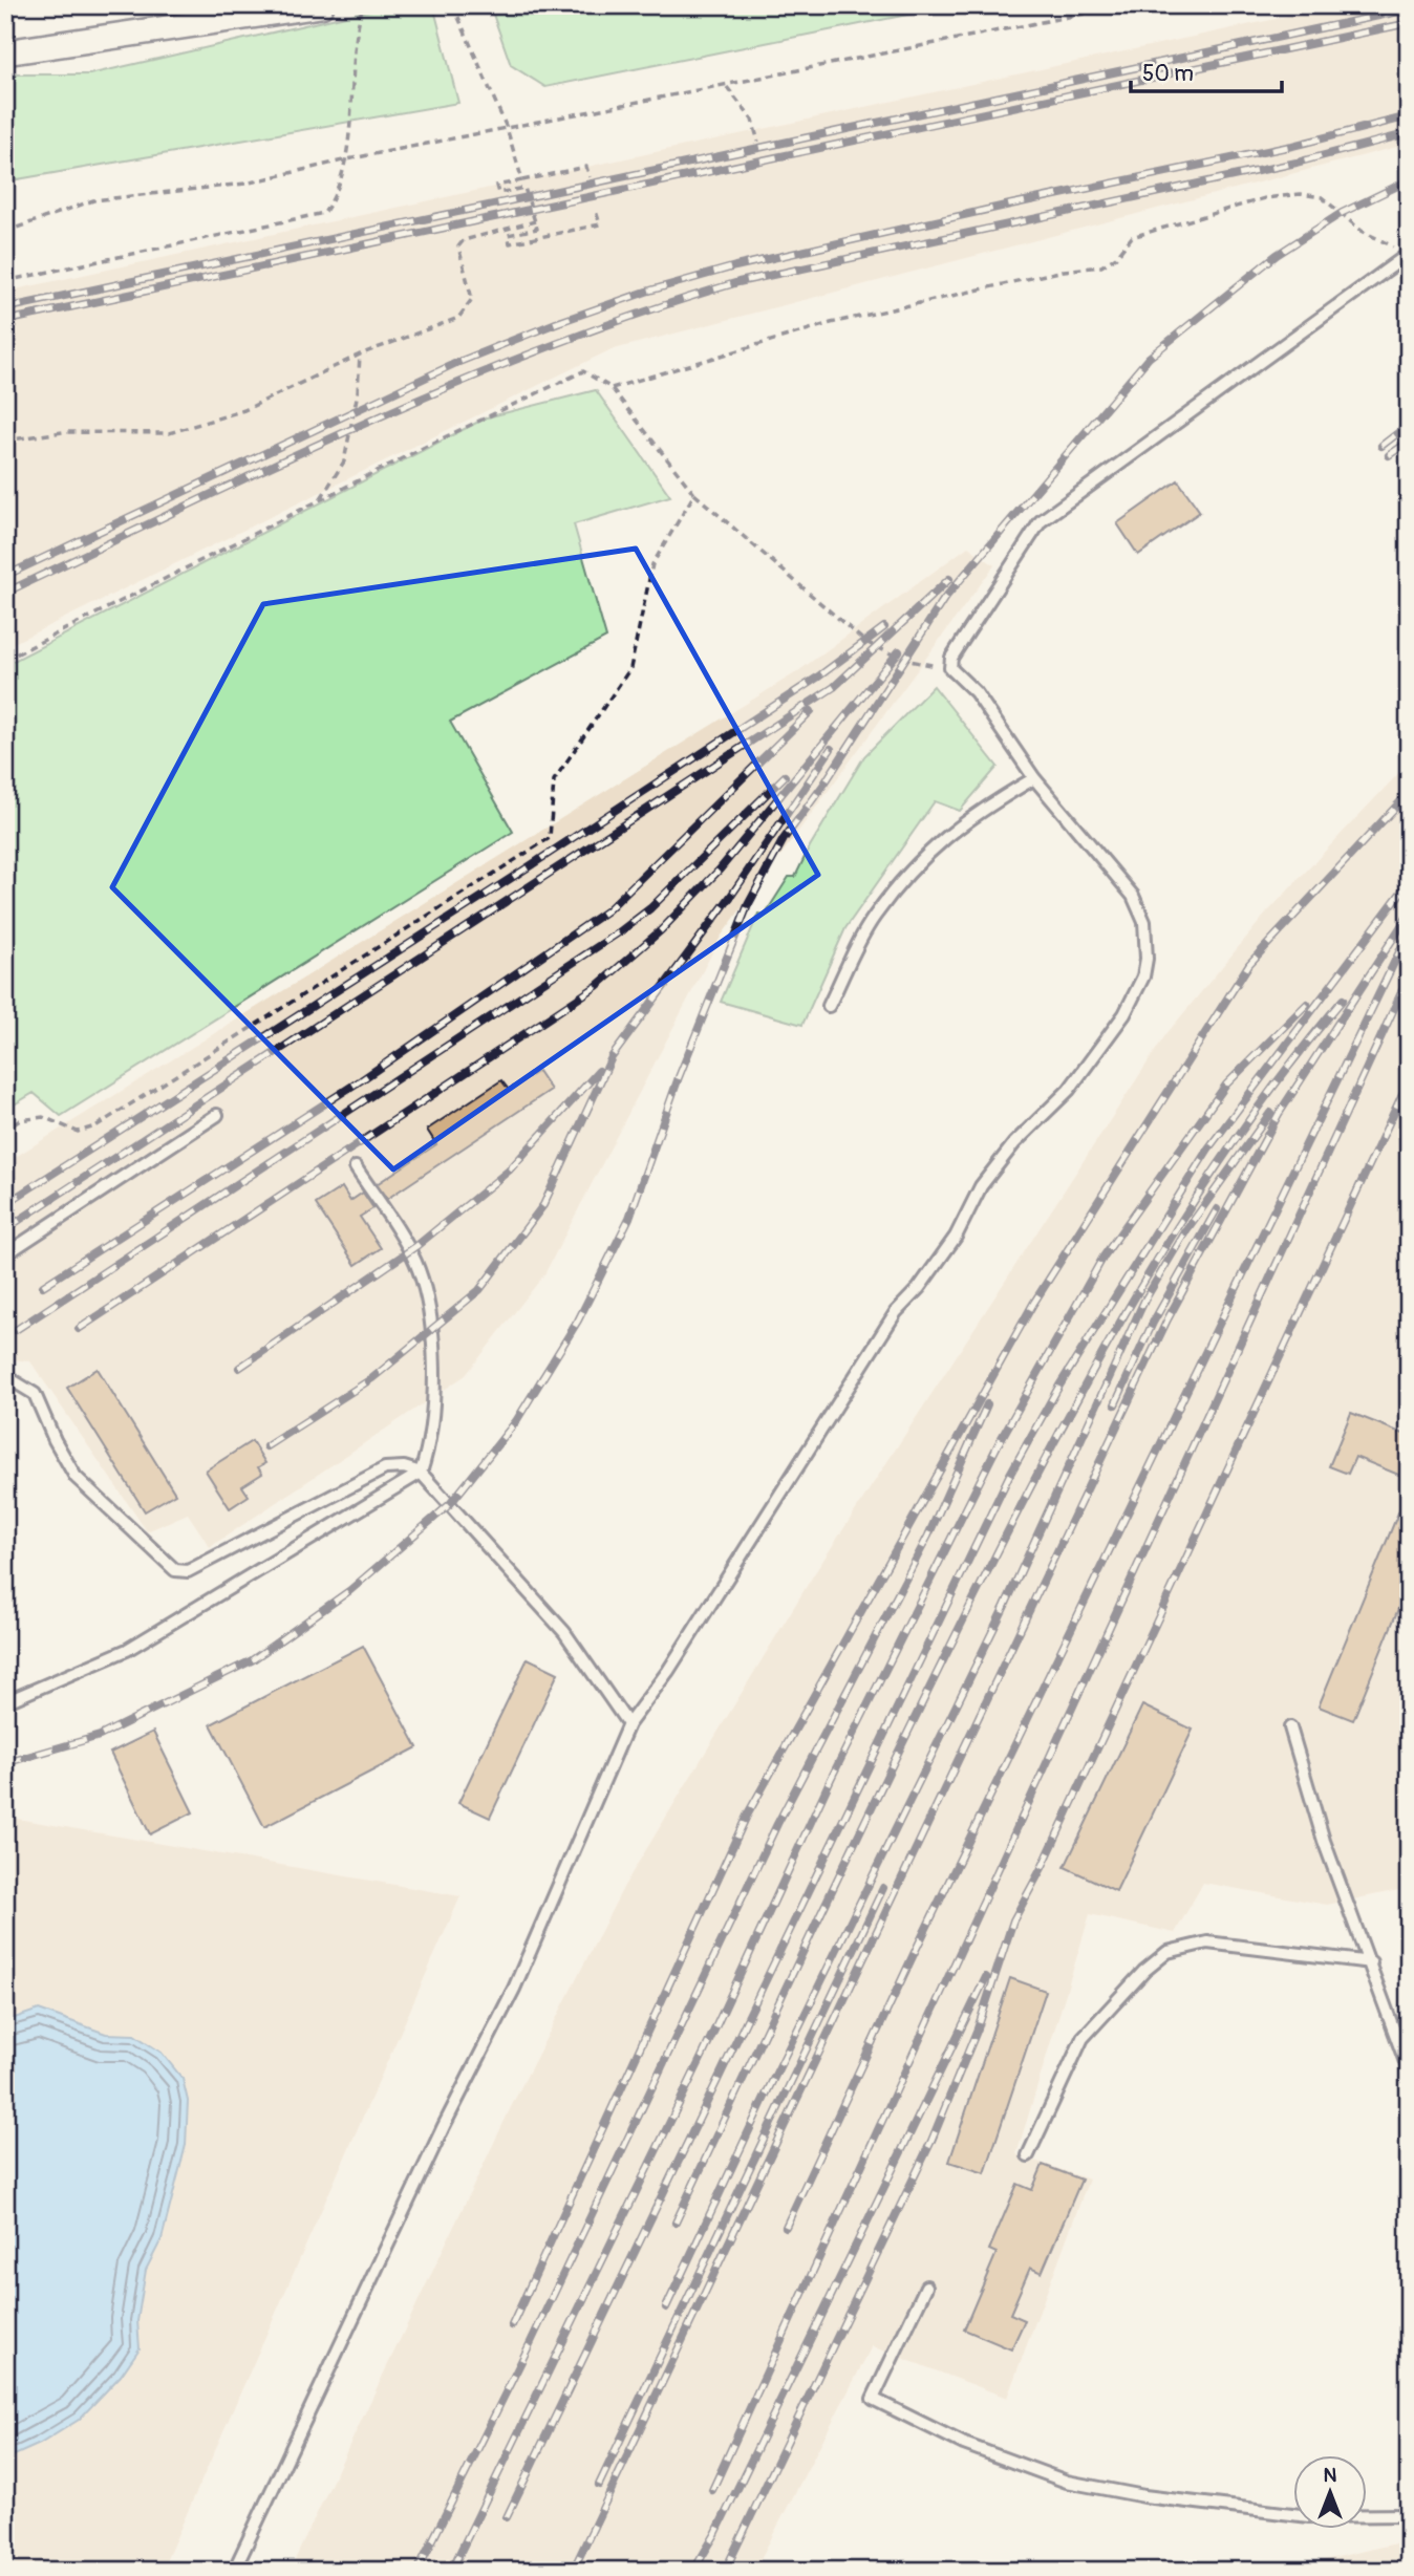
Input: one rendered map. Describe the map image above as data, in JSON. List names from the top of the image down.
{
  "scale_bar": "50 m",
  "north": "top"
}
